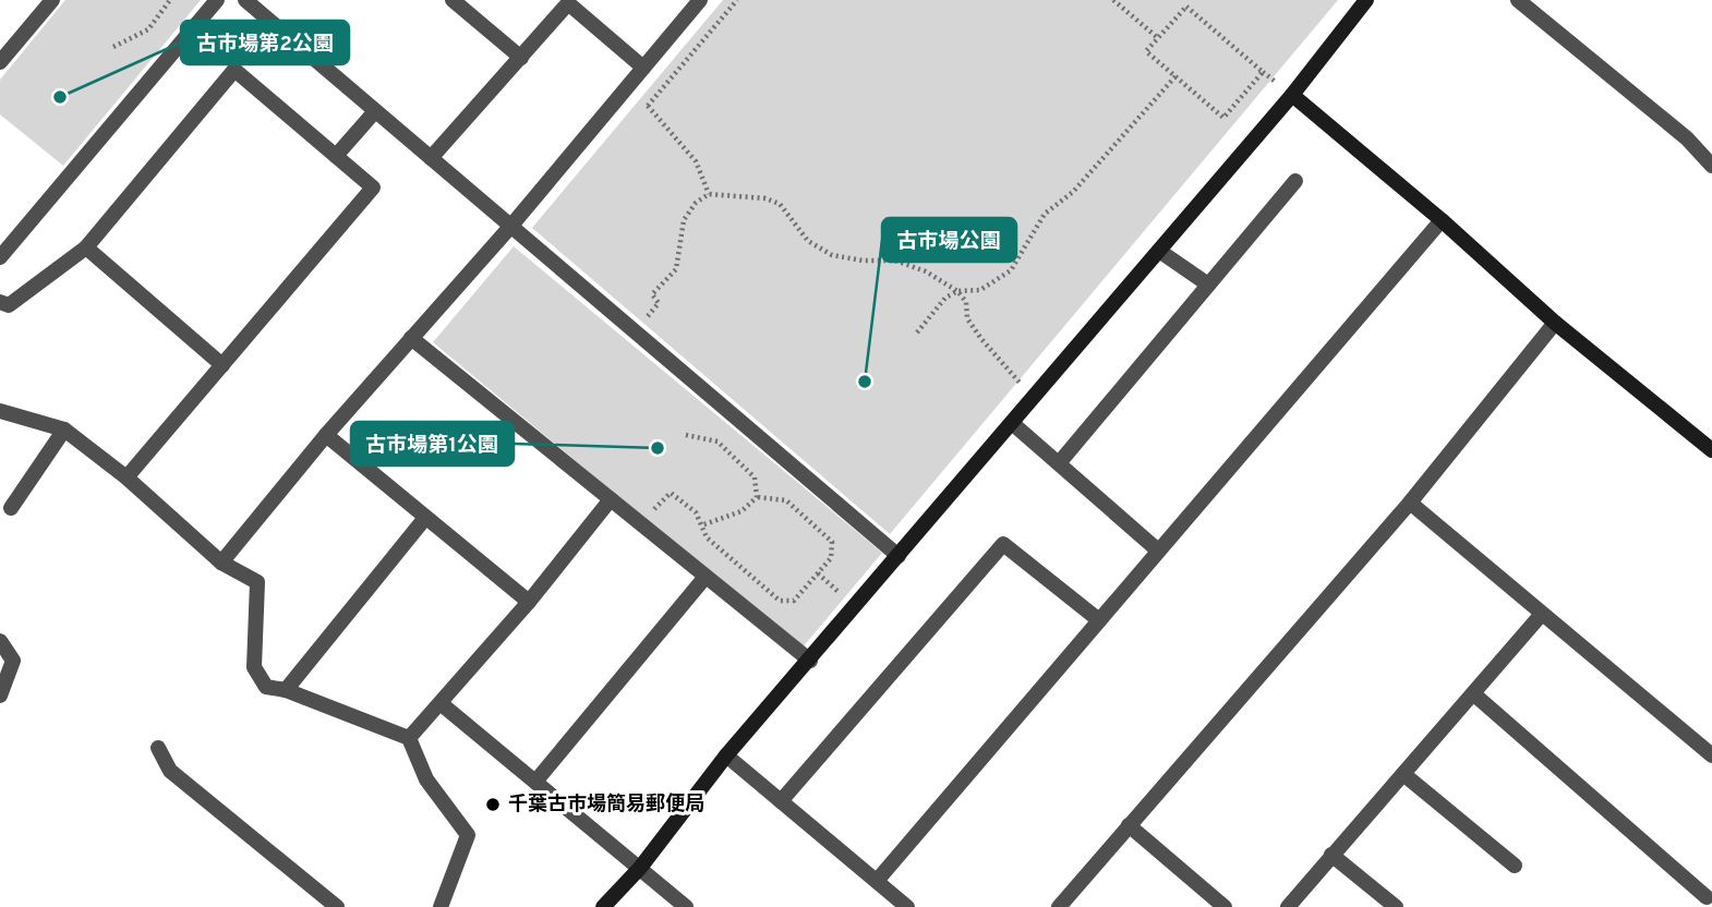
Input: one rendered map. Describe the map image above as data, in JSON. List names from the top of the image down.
{
  "places": [
    "古市場第2公園",
    "古市場公園",
    "古市場第1公園",
    "千葉古市場簡易郵便局"
  ]
}
